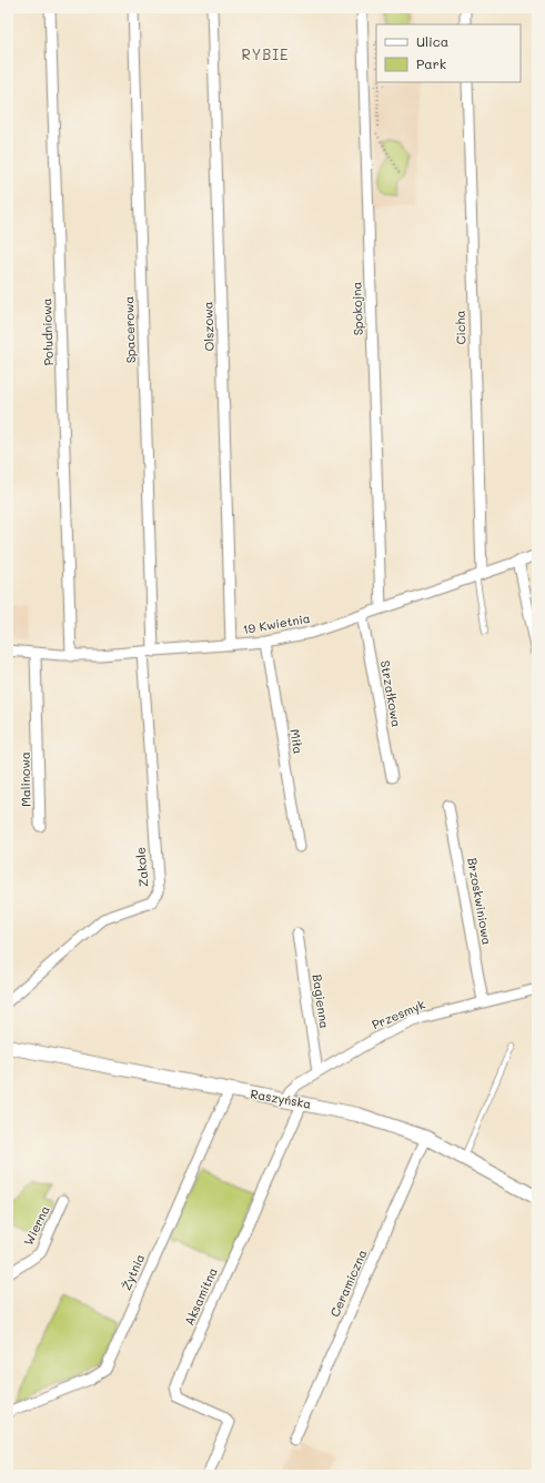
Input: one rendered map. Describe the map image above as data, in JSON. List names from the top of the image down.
{
  "streets": {
    "street": [
      "Spokojna",
      "Olszowa",
      "Cicha",
      "Spacerowa",
      "Południowa",
      "19 Kwietnia",
      "Strzałkowa",
      "Miła",
      "Malinowa",
      "Zakole",
      "Brzoskwiniowa",
      "Bagienna",
      "Przesmyk",
      "Raszyńska",
      "Wierna",
      "Żytnia",
      "Ceramiczna",
      "Aksamitna"
    ]
  },
  "crossings": [
    ["Spokojna", "19 Kwietnia"],
    ["Olszowa", "19 Kwietnia"],
    ["Cicha", "19 Kwietnia"],
    ["Spacerowa", "19 Kwietnia"],
    ["Południowa", "19 Kwietnia"],
    ["19 Kwietnia", "Strzałkowa"],
    ["19 Kwietnia", "Miła"],
    ["19 Kwietnia", "Malinowa"],
    ["19 Kwietnia", "Zakole"],
    ["Brzoskwiniowa", "Przesmyk"],
    ["Bagienna", "Przesmyk"],
    ["Przesmyk", "Raszyńska"],
    ["Raszyńska", "Żytnia"],
    ["Raszyńska", "Ceramiczna"],
    ["Raszyńska", "Aksamitna"]
  ],
  "districts": ["RYBIE"],
  "legend": ["Ulica", "Park"]
}
